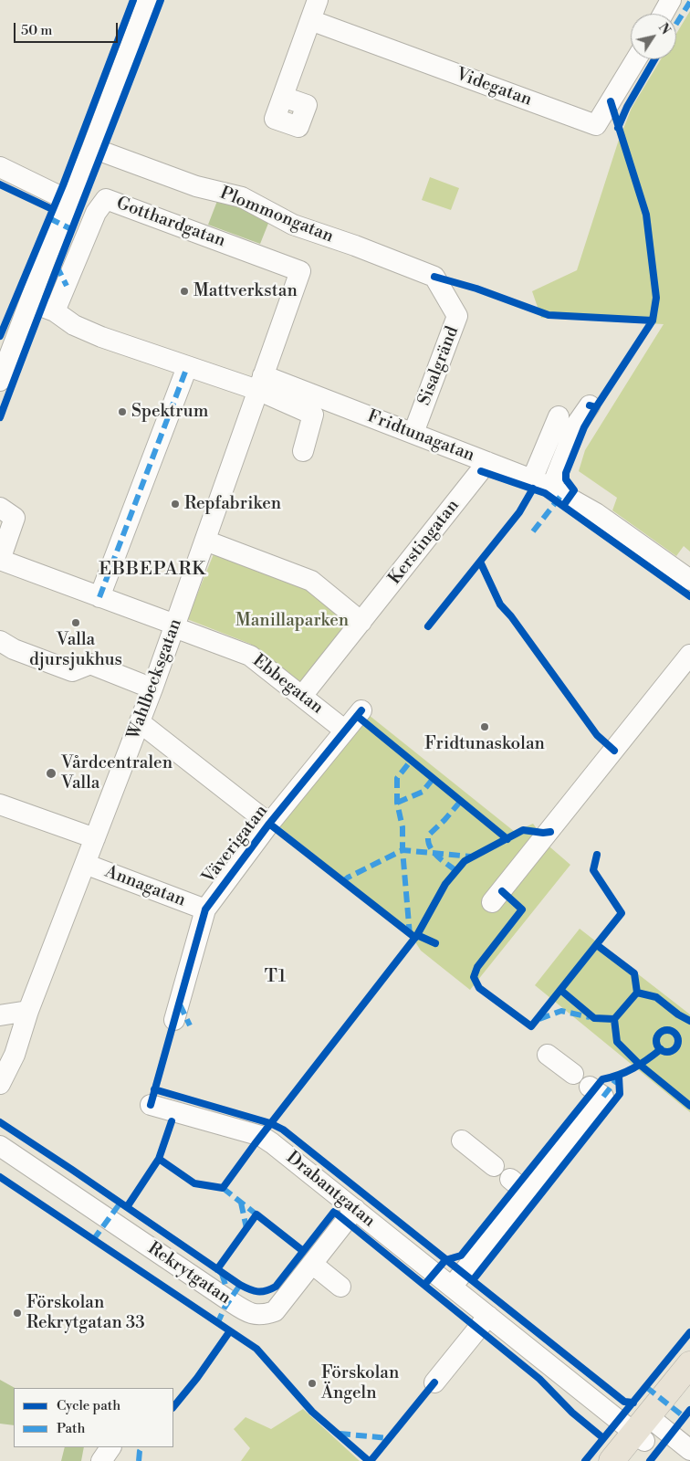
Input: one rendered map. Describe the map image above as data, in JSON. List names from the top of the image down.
{
  "streets": {
    "street": [
      "Videgatan",
      "Plommongatan",
      "Gotthardgatan",
      "Sisalgränd",
      "Fridtunagatan",
      "Kerstingatan",
      "Wahlbecksgatan",
      "Ebbegatan",
      "Väverigatan",
      "Annagatan",
      "Drabantgatan",
      "Rekrytgatan"
    ]
  },
  "crossings": [
    ["Plommongatan", "Sisalgränd"],
    ["Gotthardgatan", "Fridtunagatan"],
    ["Gotthardgatan", "Wahlbecksgatan"],
    ["Sisalgränd", "Fridtunagatan"],
    ["Fridtunagatan", "Kerstingatan"],
    ["Fridtunagatan", "Wahlbecksgatan"],
    ["Kerstingatan", "Ebbegatan"],
    ["Wahlbecksgatan", "Ebbegatan"],
    ["Wahlbecksgatan", "Annagatan"],
    ["Ebbegatan", "Väverigatan"],
    ["Väverigatan", "Annagatan"],
    ["Drabantgatan", "Rekrytgatan"]
  ],
  "districts": ["EBBEPARK", "T1"],
  "parks": ["Manillaparken"],
  "places": [
    "Mattverkstan",
    "Spektrum",
    "Repfabriken",
    "Valla djursjukhus",
    "Fridtunaskolan",
    "Vårdcentralen Valla",
    "Förskolan Rekrytgatan 33",
    "Förskolan Ängeln"
  ],
  "legend": ["Cycle path", "Path"],
  "scale_bar": "50 m",
  "north": "top right"
}
